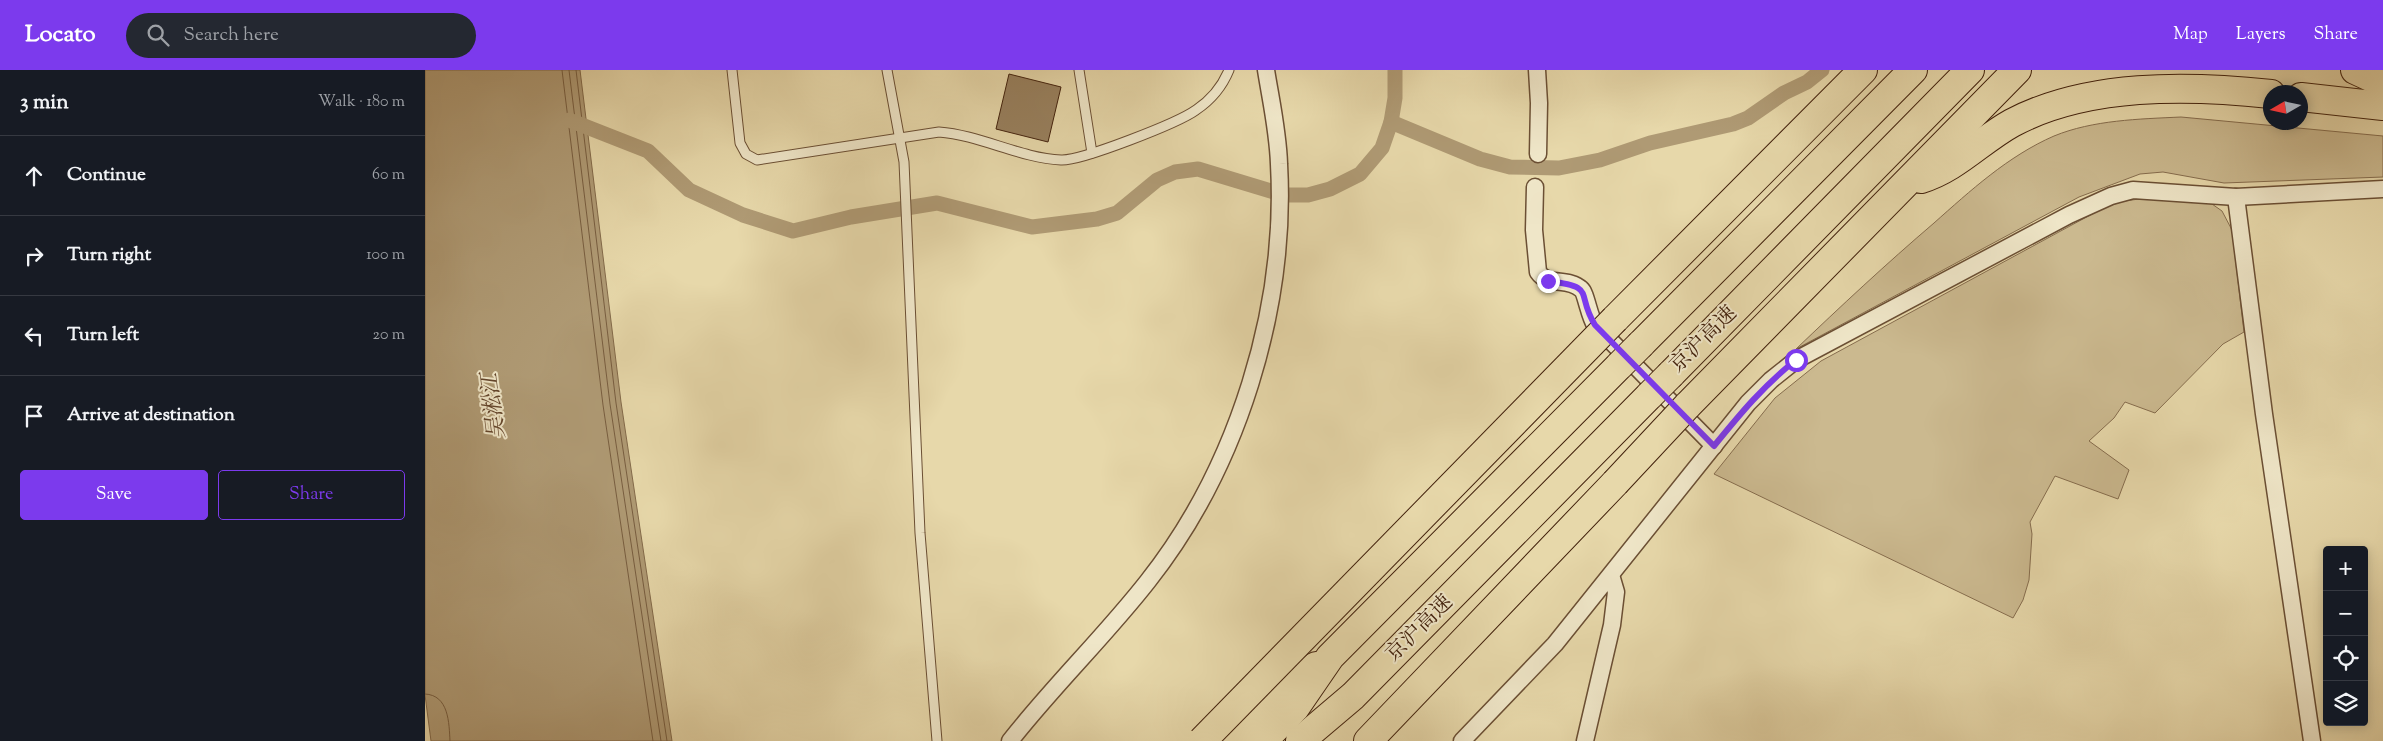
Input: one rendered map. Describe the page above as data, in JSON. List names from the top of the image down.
{
  "streets": {
    "highway": ["京沪高速"]
  },
  "water": ["吴淞江"],
  "north": "left",
  "page": {
    "header": "Locato",
    "search": "Search here",
    "nav": ["Map", "Layers", "Share"],
    "heading": ["3 min", "Walk · 180 m"],
    "list": [
      ["Continue", "60 m"],
      ["Turn right", "100 m"],
      ["Turn left", "20 m"],
      "Arrive at destination"
    ],
    "buttons": ["Save", "Share"],
    "map_buttons": ["+", "−"]
  }
}
